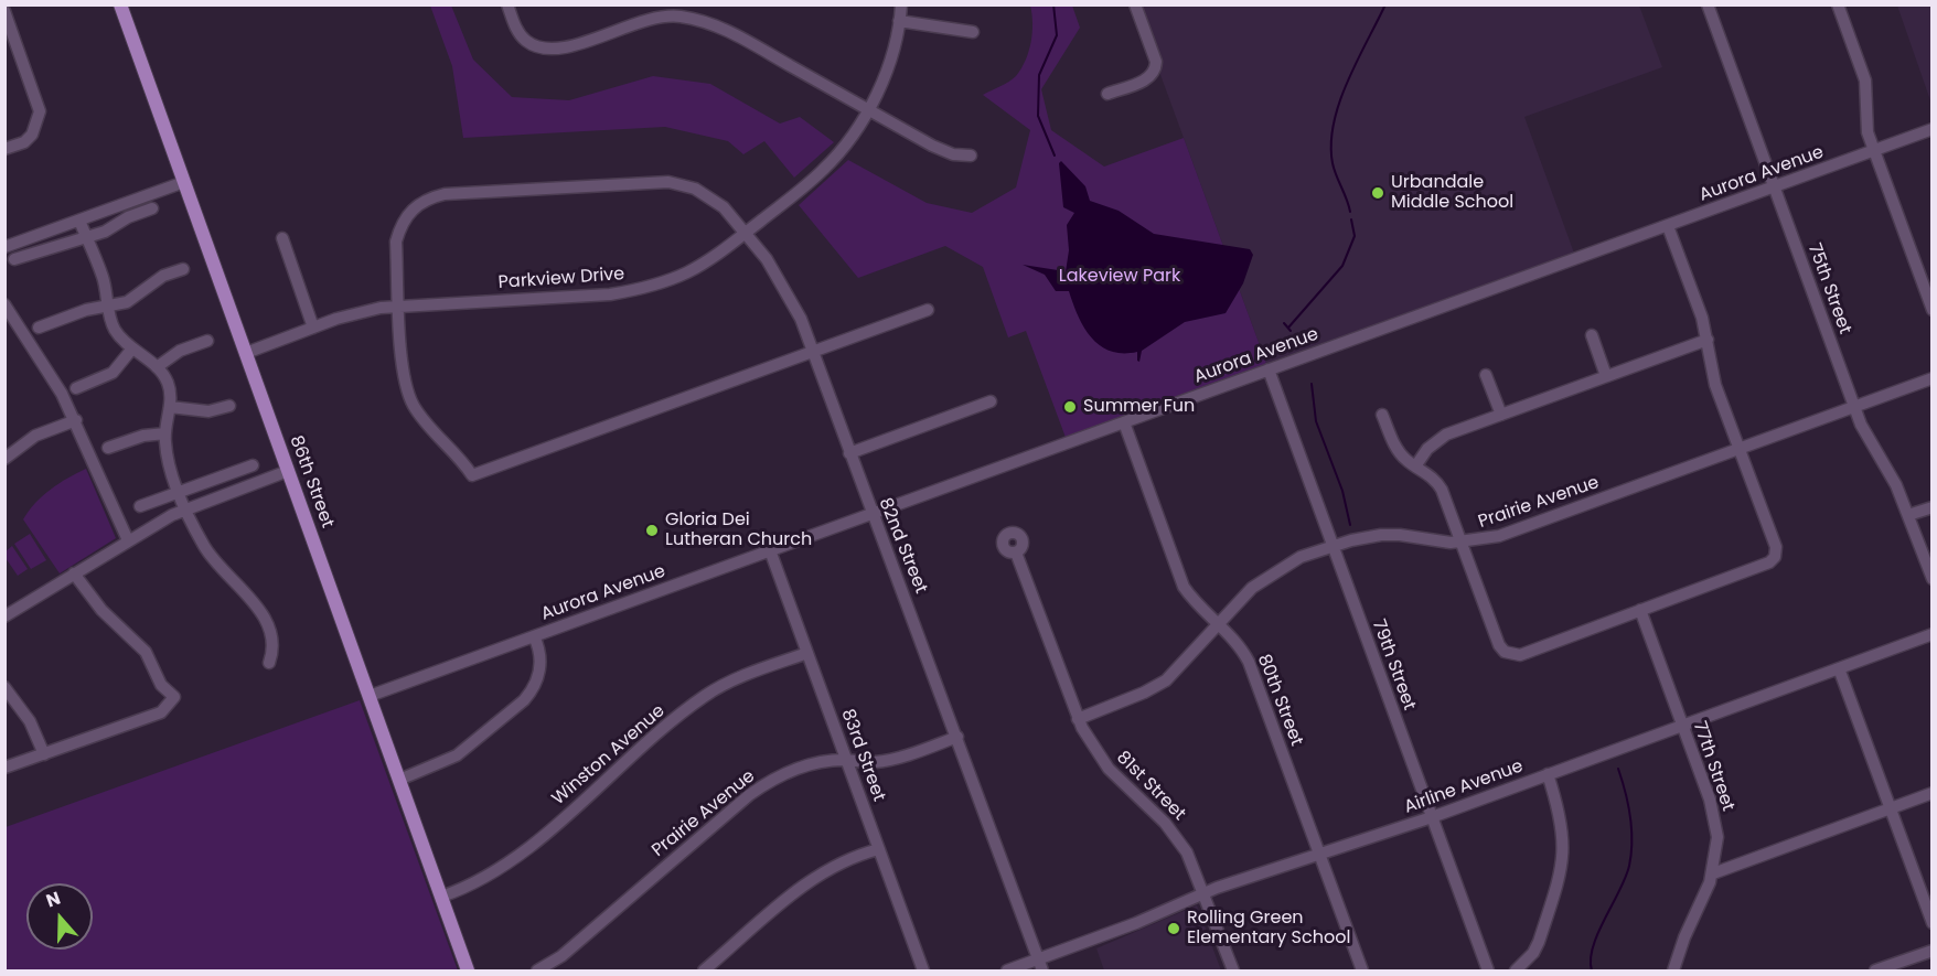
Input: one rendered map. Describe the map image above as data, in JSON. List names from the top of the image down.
{
  "streets": {
    "main road": ["86th Street"],
    "street": [
      "Aurora Avenue",
      "Parkview Drive",
      "75th Street",
      "Prairie Avenue",
      "82nd Street",
      "79th Street",
      "80th Street",
      "Winston Avenue",
      "83rd Street",
      "77th Street",
      "81st Street",
      "Airline Avenue"
    ]
  },
  "crossings": [
    ["Aurora Avenue", "75th Street"],
    ["Aurora Avenue", "86th Street"],
    ["Aurora Avenue", "82nd Street"],
    ["Aurora Avenue", "79th Street"],
    ["Aurora Avenue", "80th Street"],
    ["Aurora Avenue", "83rd Street"],
    ["Parkview Drive", "86th Street"],
    ["Parkview Drive", "82nd Street"],
    ["75th Street", "Prairie Avenue"],
    ["86th Street", "Winston Avenue"],
    ["Prairie Avenue", "82nd Street"],
    ["Prairie Avenue", "79th Street"],
    ["Prairie Avenue", "80th Street"],
    ["Prairie Avenue", "83rd Street"],
    ["Prairie Avenue", "81st Street"],
    ["82nd Street", "Airline Avenue"],
    ["79th Street", "Airline Avenue"],
    ["80th Street", "Airline Avenue"],
    ["Winston Avenue", "83rd Street"],
    ["77th Street", "Airline Avenue"],
    ["81st Street", "Airline Avenue"]
  ],
  "parks": ["Lakeview Park"],
  "places": [
    "Urbandale Middle School",
    "Summer Fun",
    "Gloria Dei Lutheran Church",
    "Rolling Green Elementary School"
  ],
  "north": "top"
}
